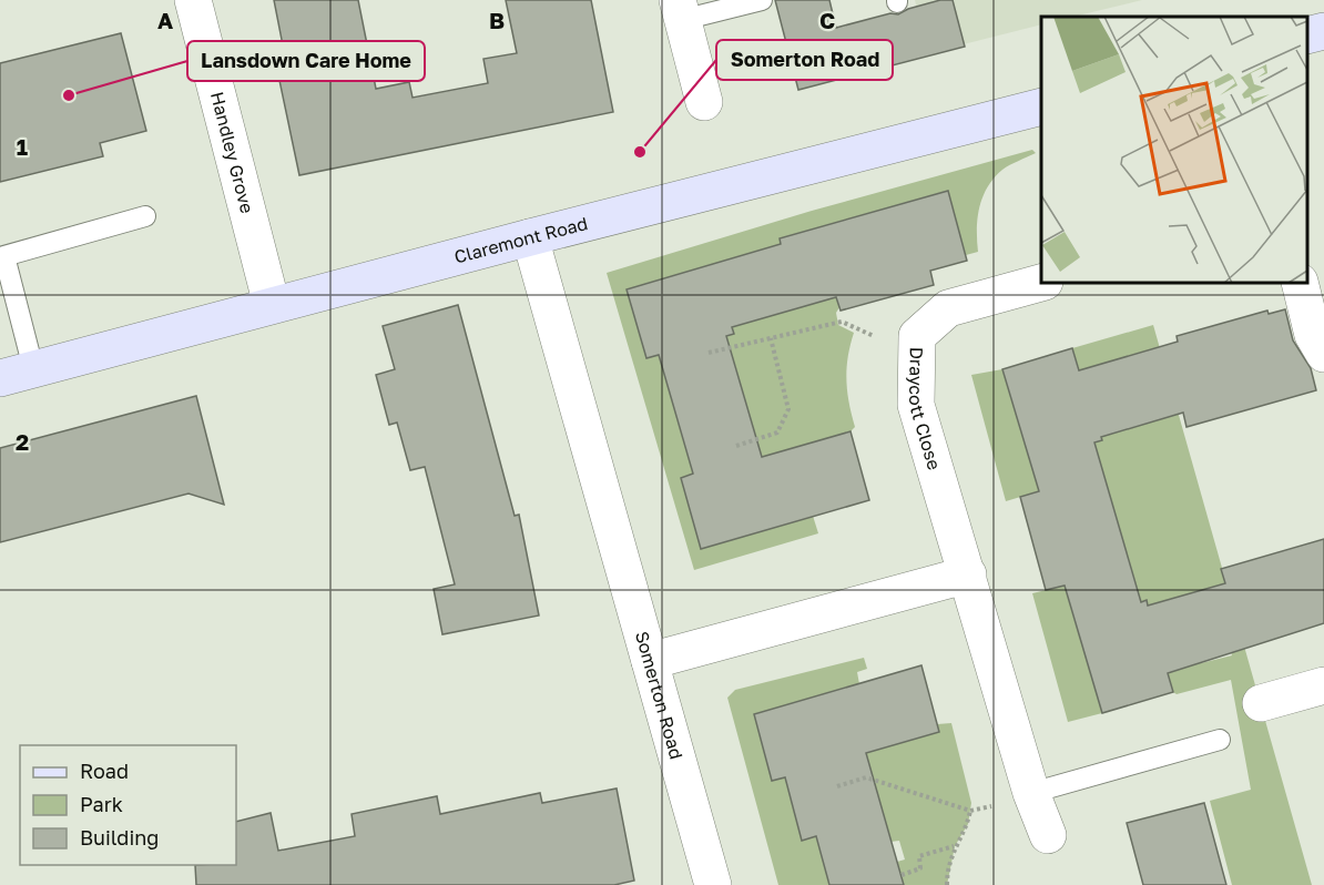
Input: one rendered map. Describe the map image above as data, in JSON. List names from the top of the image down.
{
  "streets": {
    "street": [
      "Handley Grove",
      "Claremont Road",
      "Draycott Close",
      "Somerton Road"
    ]
  },
  "crossings": [
    ["Handley Grove", "Claremont Road"],
    ["Claremont Road", "Somerton Road"]
  ],
  "places": ["Lansdown Care Home", "Somerton Road"],
  "legend": ["Road", "Park", "Building"],
  "grid": {
    "columns": ["A", "B", "C"],
    "rows": ["1", "2"]
  }
}
